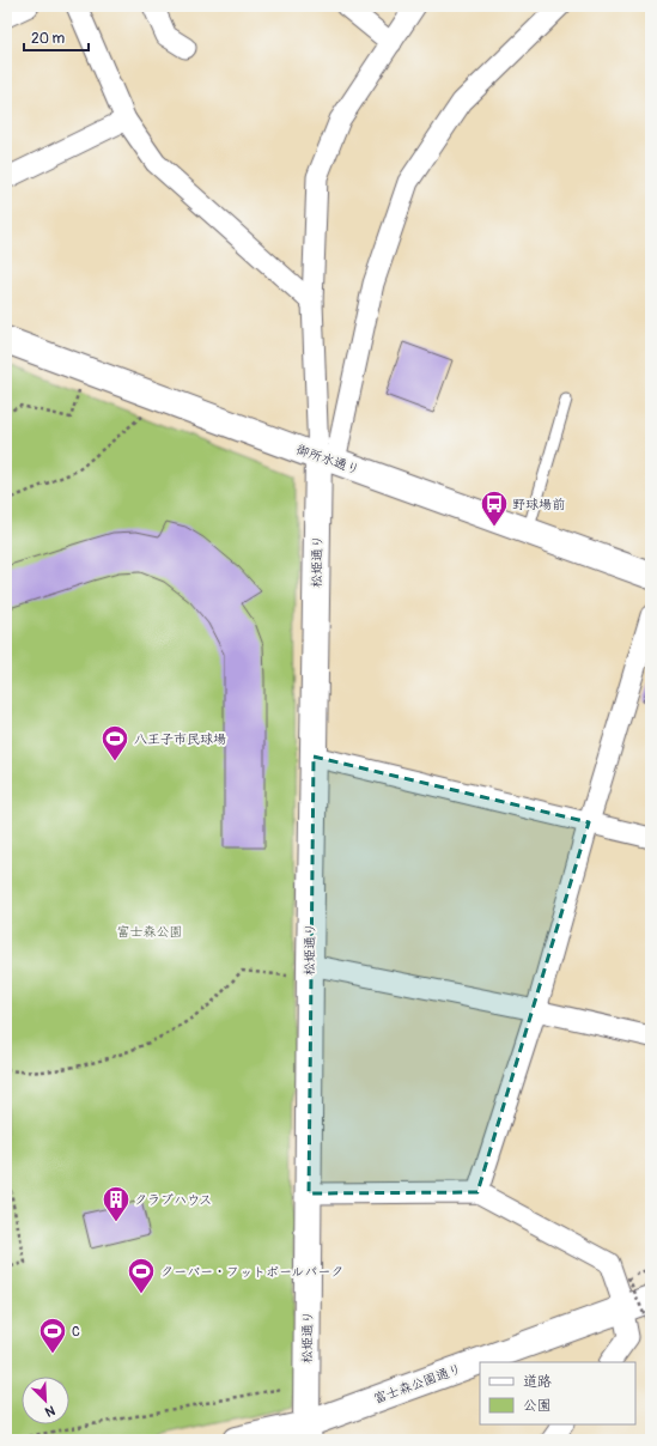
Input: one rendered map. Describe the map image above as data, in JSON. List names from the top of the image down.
{
  "streets": {
    "street": ["御所水通り", "松姫通り", "富士森公園通り"]
  },
  "crossings": [
    ["御所水通り", "松姫通り"],
    ["松姫通り", "富士森公園通り"]
  ],
  "parks": ["富士森公園"],
  "places": {
    "bus stop": ["野球場前"],
    "sports": ["八王子市民球場", "クーバー・フットボールパーク", "C"],
    "building": ["クラブハウス"]
  },
  "legend": ["道路", "公園"],
  "scale_bar": "20 m",
  "north": "bottom right"
}
